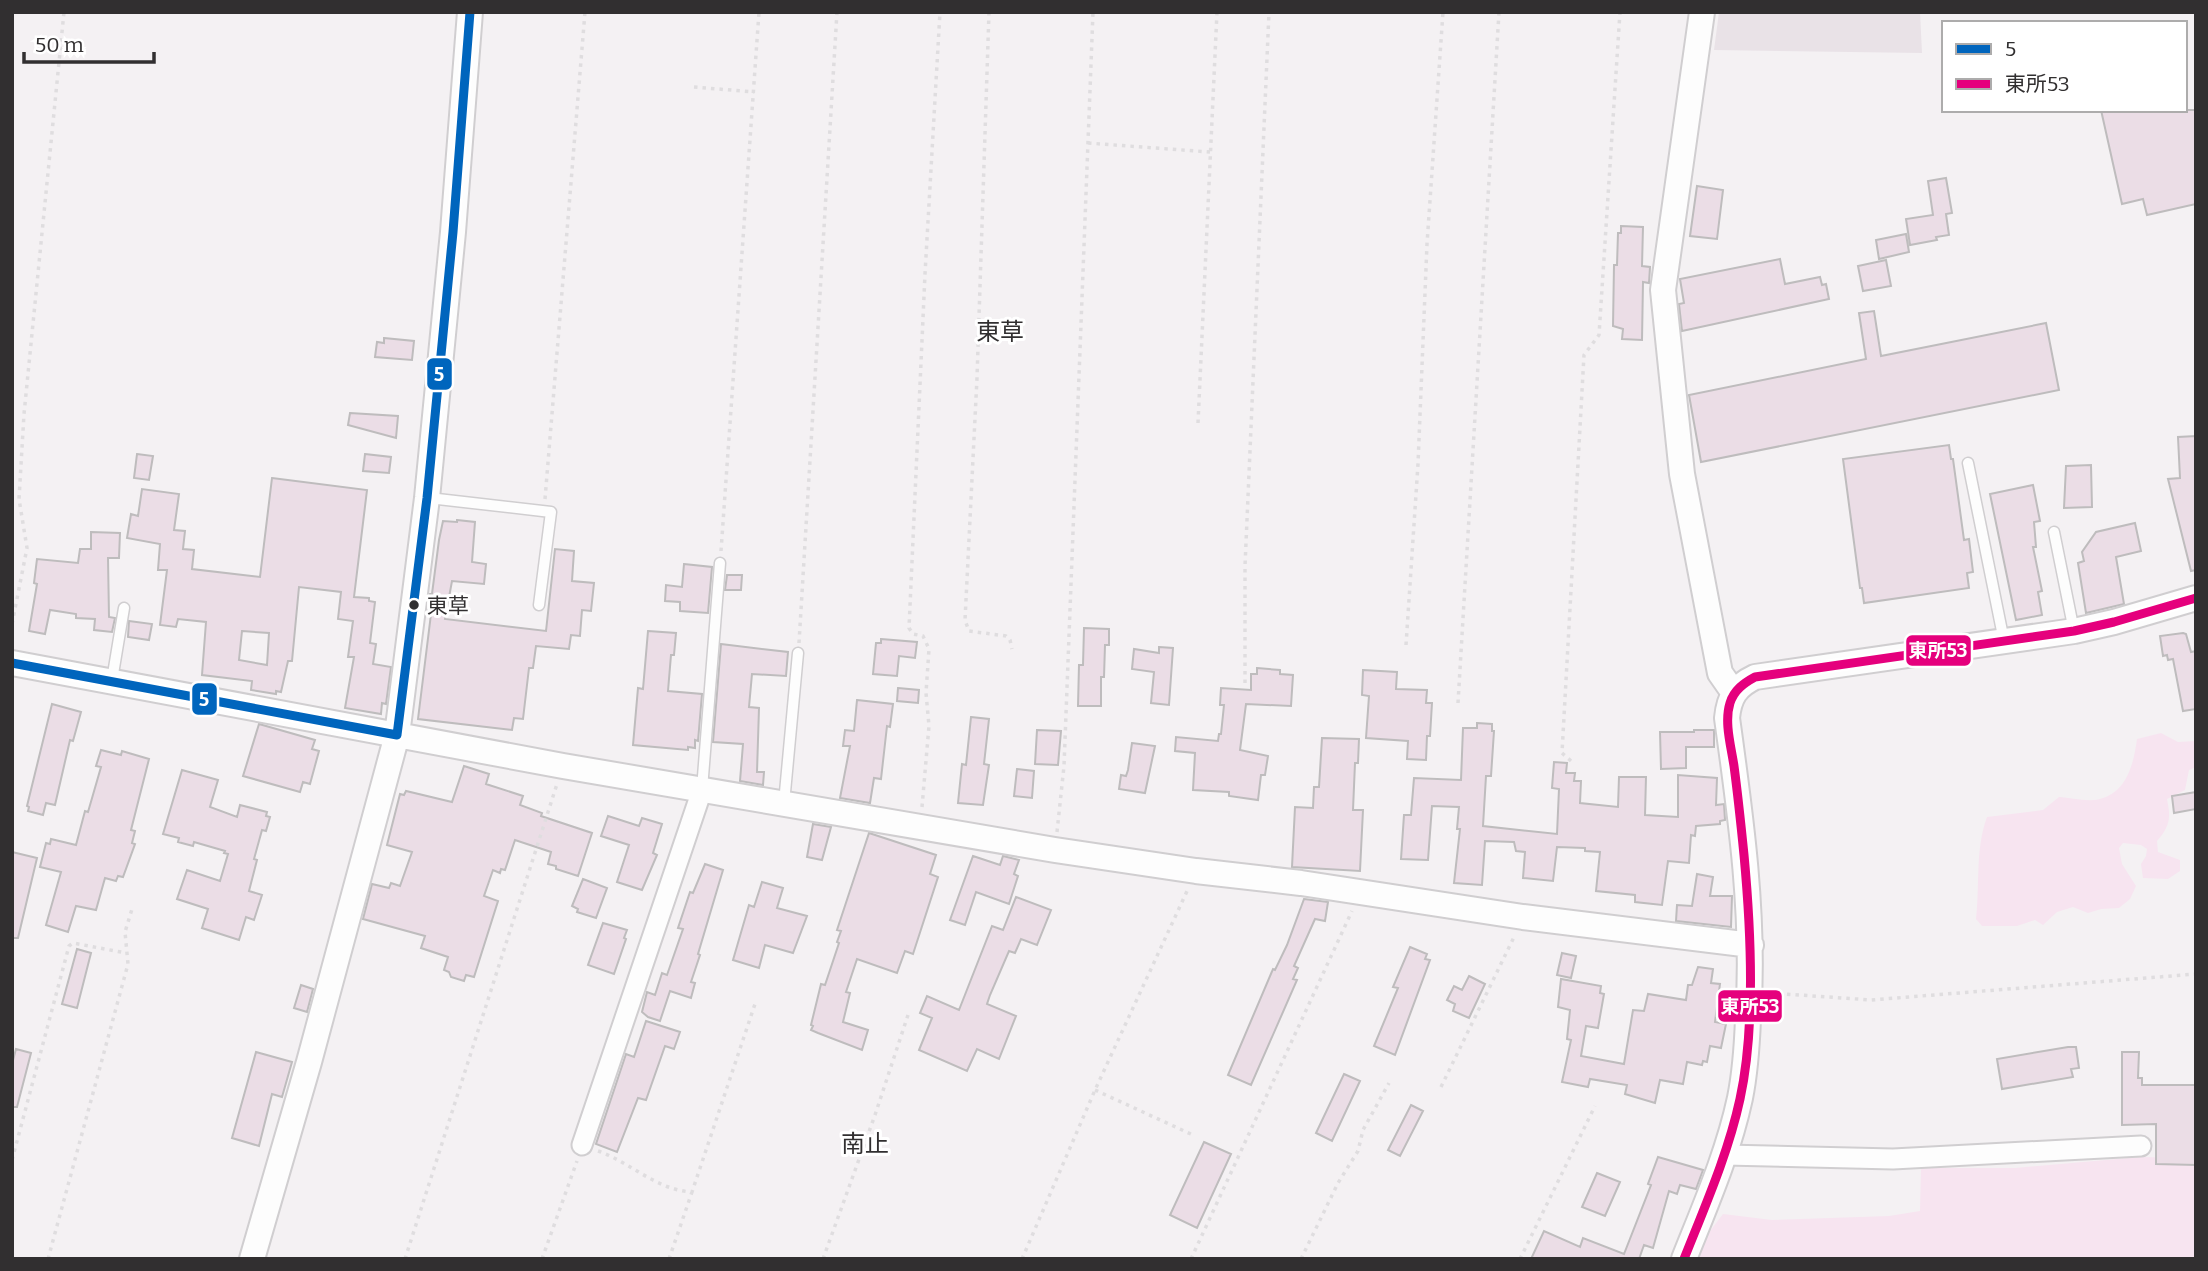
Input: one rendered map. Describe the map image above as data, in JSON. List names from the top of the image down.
{
  "districts": ["東草", "南止"],
  "places": ["東草"],
  "lines": ["transit line 5", "transit line 東所53"],
  "legend": ["5", "東所53"],
  "scale_bar": "50 m"
}
